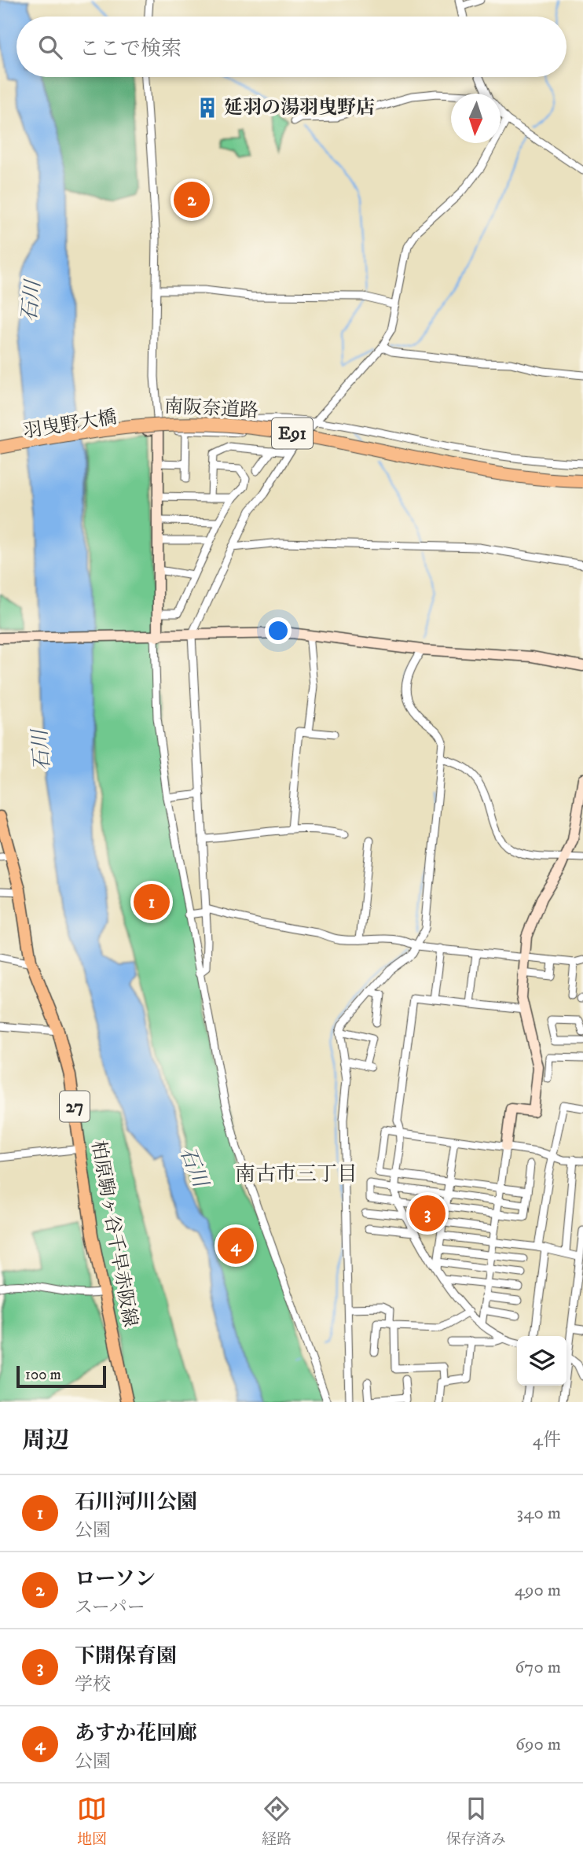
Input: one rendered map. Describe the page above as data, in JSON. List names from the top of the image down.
{
  "streets": {
    "highway": ["南阪奈道路", "E91"],
    "main road": ["27", "柏原駒ヶ谷千早赤阪線"],
    "street": ["羽曳野大橋"]
  },
  "districts": ["南古市三丁目"],
  "water": ["石川"],
  "places": {
    "building": ["延羽の湯羽曳野店"]
  },
  "scale_bar": "100 m",
  "north": "bottom",
  "page": {
    "search": "ここで検索",
    "pins": [
      "2",
      "1",
      "3",
      "4"
    ],
    "scale": "100 m",
    "heading": ["周辺", "4件"],
    "list": [
      {
        "mark": "1",
        "name": "石川河川公園",
        "note": "公園",
        "value": "340 m"
      },
      {
        "mark": "2",
        "name": "ローソン",
        "note": "スーパー",
        "value": "490 m"
      },
      {
        "mark": "3",
        "name": "下開保育園",
        "note": "学校",
        "value": "670 m"
      },
      {
        "mark": "4",
        "name": "あすか花回廊",
        "note": "公園",
        "value": "690 m"
      }
    ],
    "nav": ["地図", "経路", "保存済み"]
  }
}
